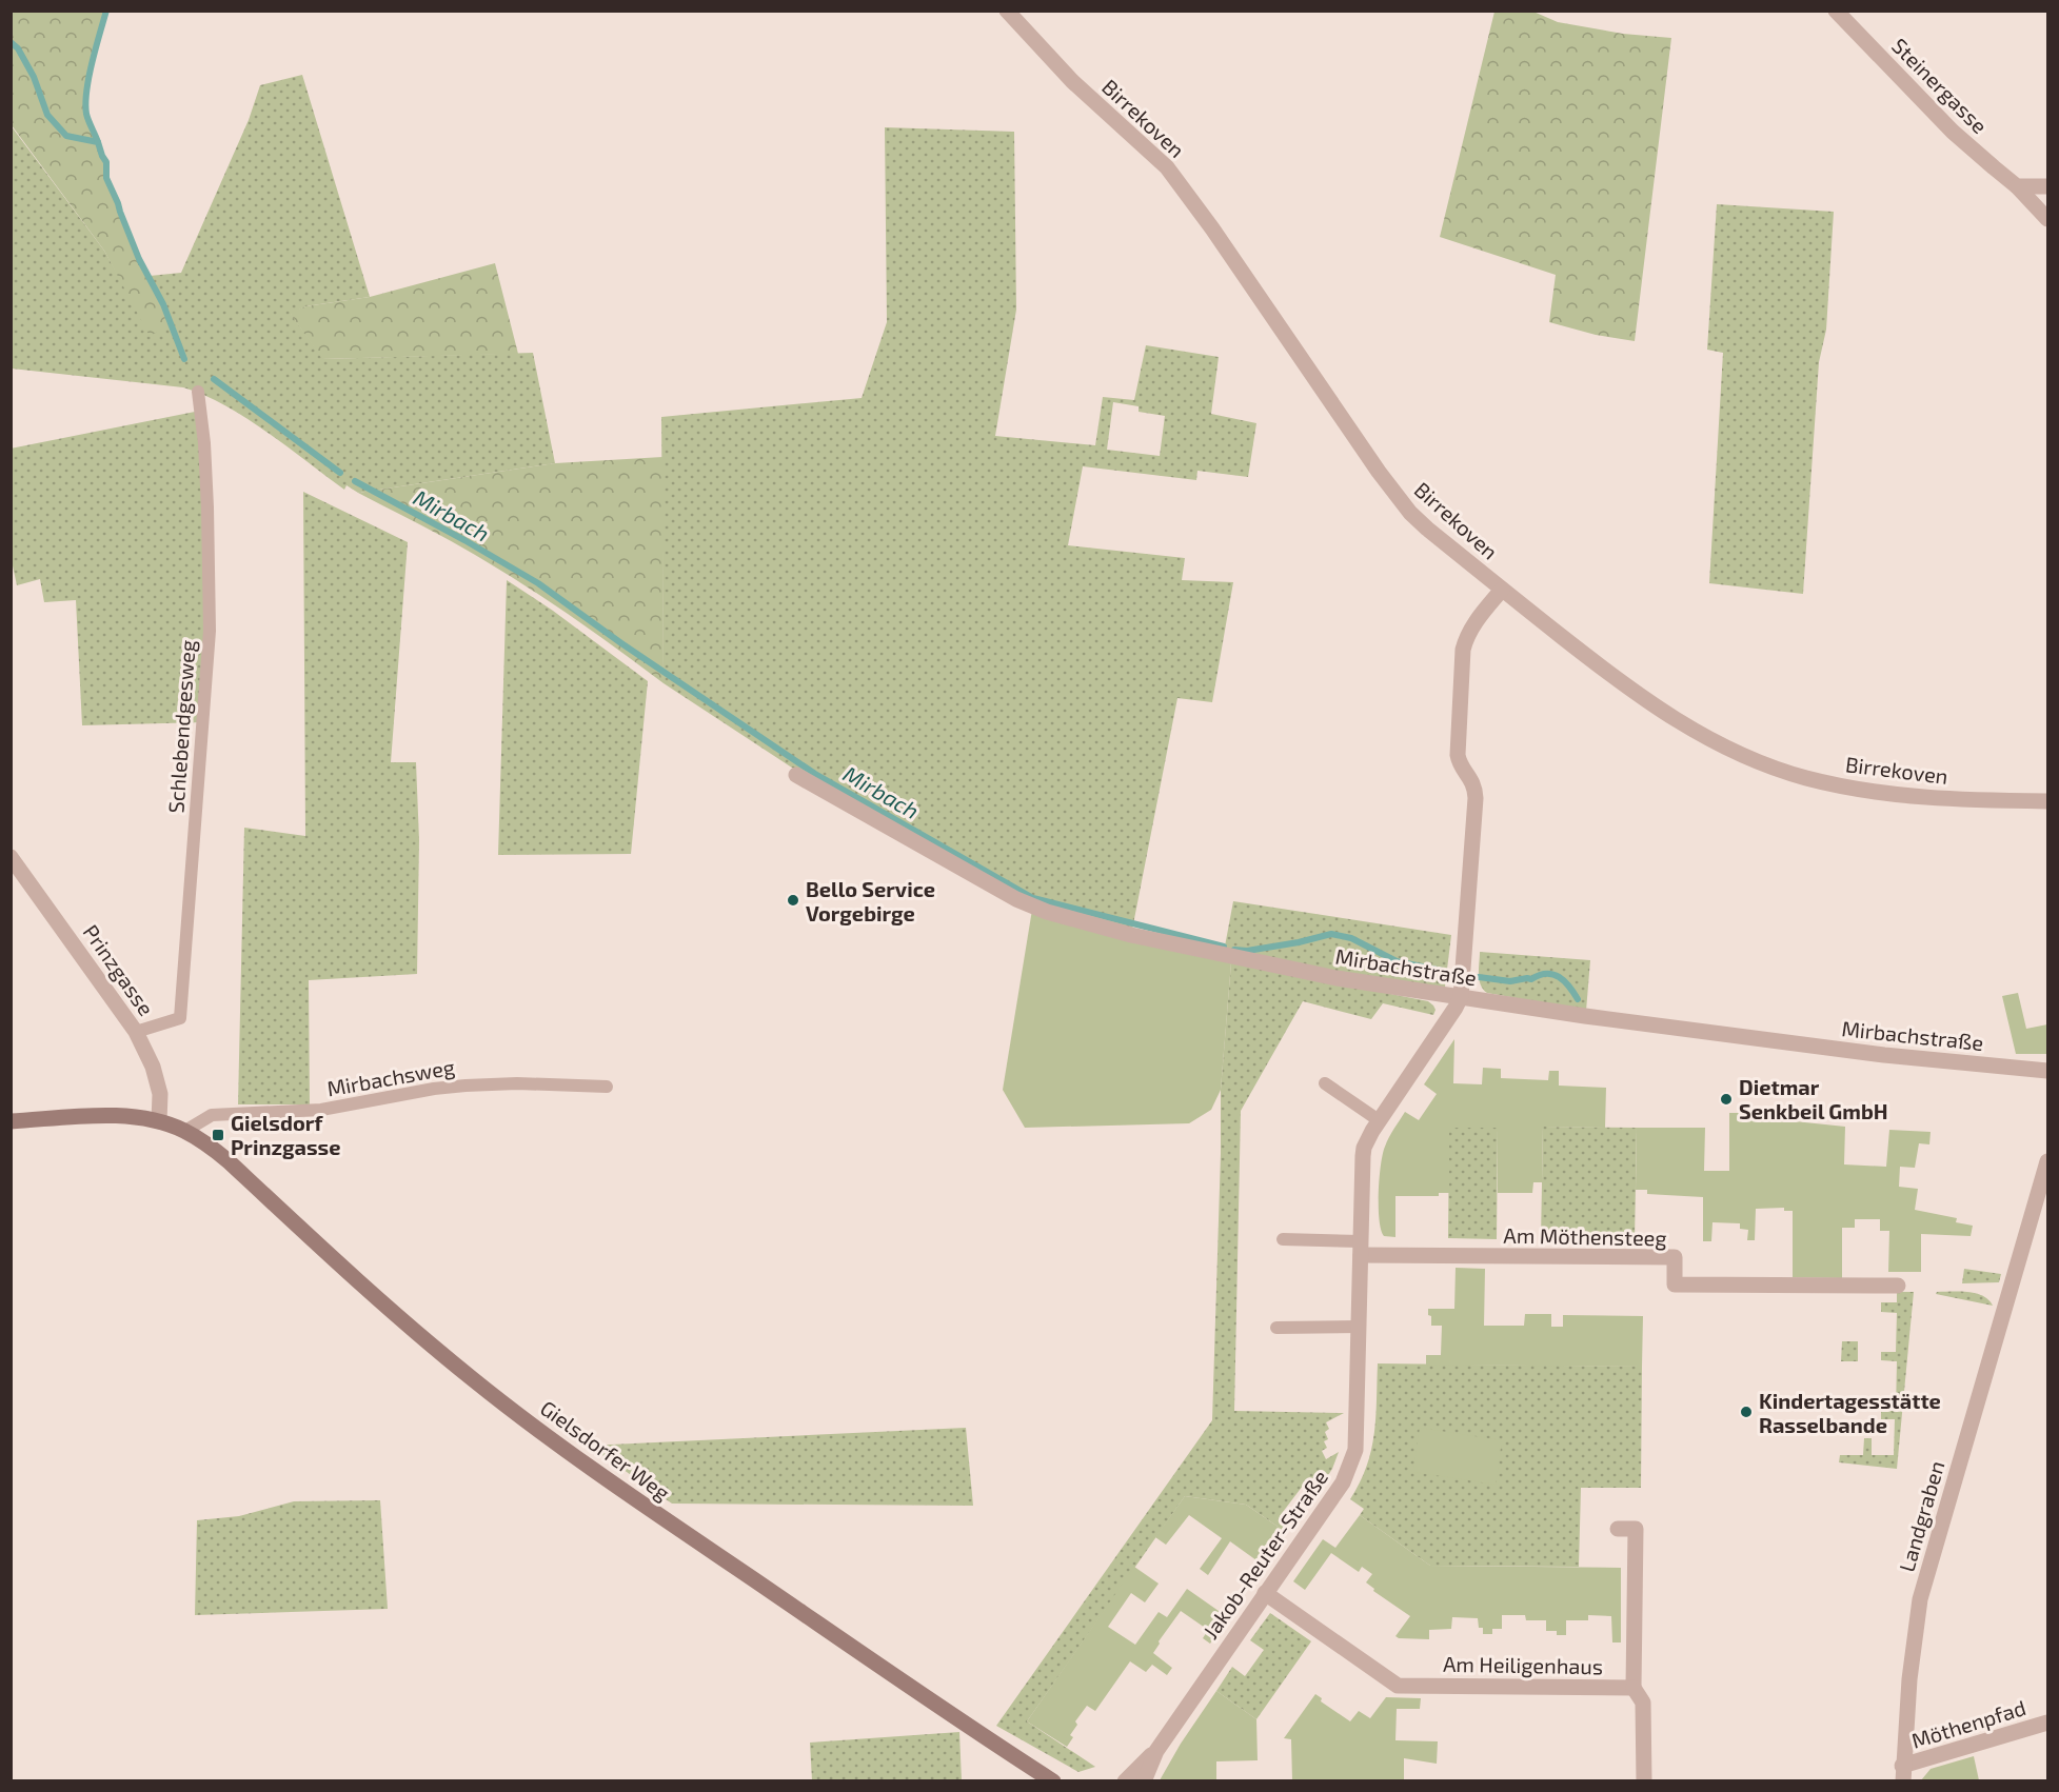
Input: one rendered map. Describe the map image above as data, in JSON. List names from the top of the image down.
{
  "streets": {
    "street": [
      "Steinergasse",
      "Birrekoven",
      "Mirbachstraße",
      "Prinzgasse",
      "Am Möthensteeg",
      "Gielsdorfer Weg",
      "Landgraben",
      "Jakob-Reuter-Straße",
      "Am Heiligenhaus",
      "Möthenpfad"
    ],
    "lane": ["Schlebendgesweg", "Mirbachsweg"]
  },
  "crossings": [
    ["Birrekoven", "Jakob-Reuter-Straße"],
    ["Schlebendgesweg", "Prinzgasse"],
    ["Mirbachstraße", "Jakob-Reuter-Straße"],
    ["Prinzgasse", "Gielsdorfer Weg"],
    ["Mirbachsweg", "Gielsdorfer Weg"],
    ["Am Möthensteeg", "Jakob-Reuter-Straße"],
    ["Landgraben", "Möthenpfad"],
    ["Jakob-Reuter-Straße", "Am Heiligenhaus"]
  ],
  "water": ["Mirbach"],
  "places": {
    "other": ["Bello Service Vorgebirge", "Dietmar Senkbeil GmbH", "Kindertagesstätte Rasselbande"],
    "transit": ["Gielsdorf Prinzgasse"]
  }
}
